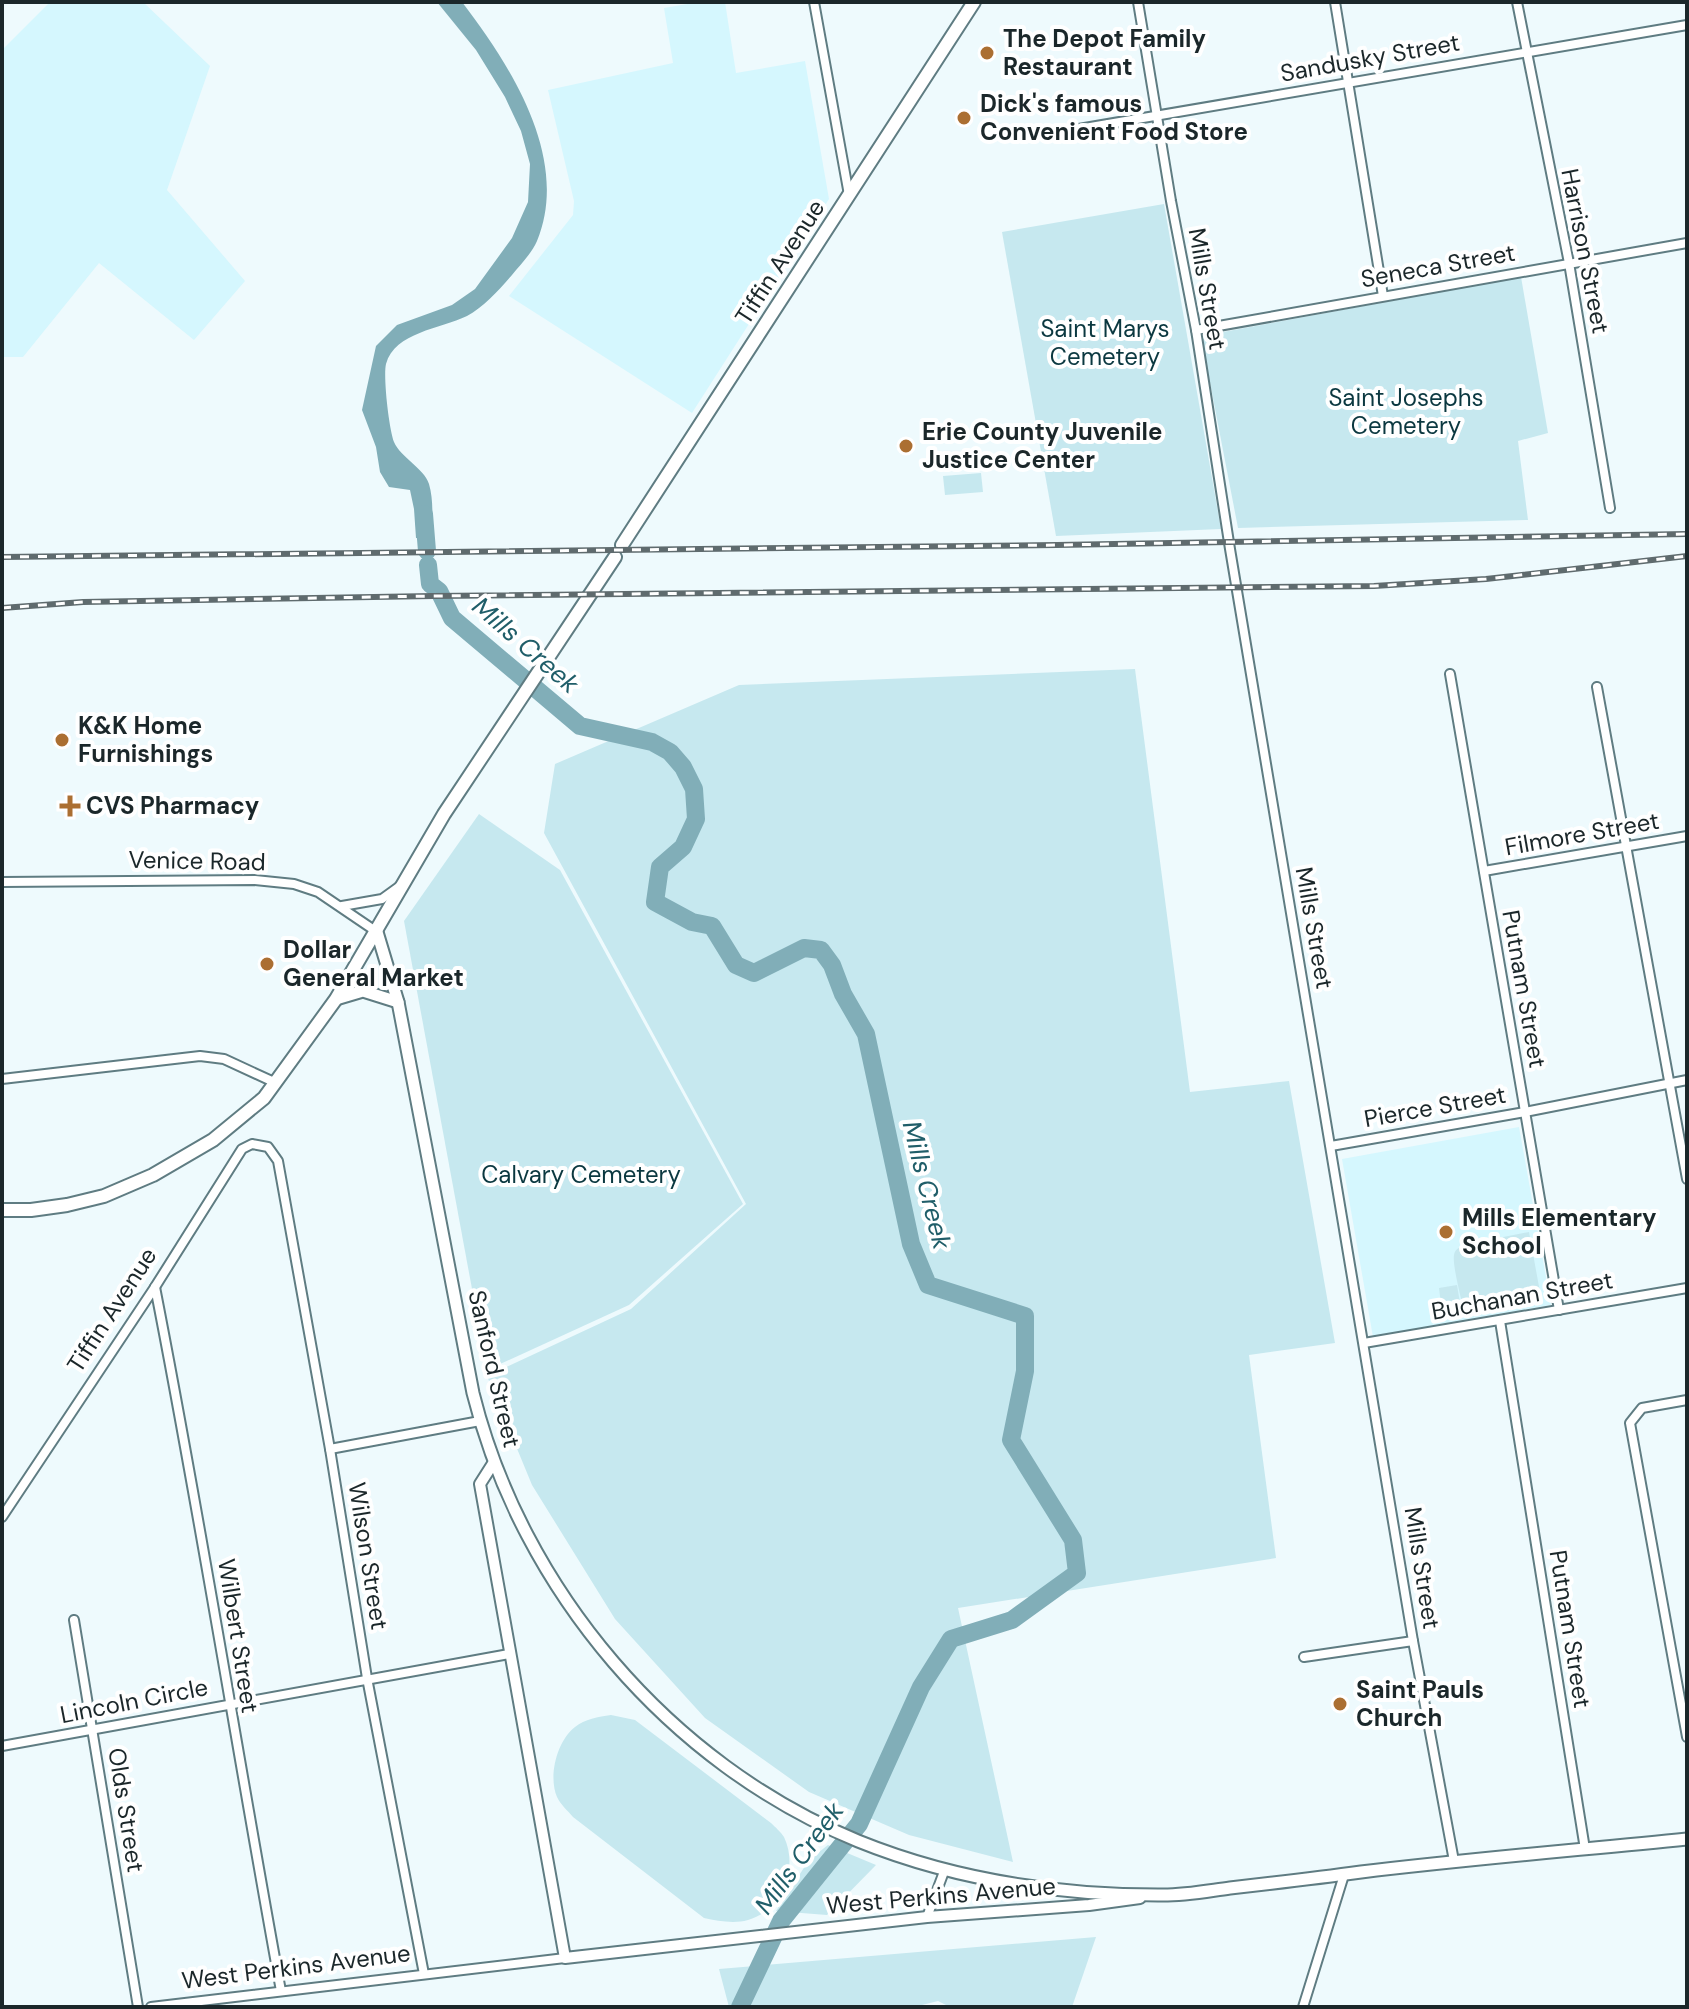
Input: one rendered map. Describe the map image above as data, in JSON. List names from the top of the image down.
{
  "streets": {
    "main road": ["Tiffin Avenue", "Sanford Street", "West Perkins Avenue"],
    "street": [
      "Sandusky Street",
      "Harrison Street",
      "Seneca Street",
      "Mills Street",
      "Filmore Street",
      "Venice Road",
      "Putnam Street",
      "Pierce Street",
      "Buchanan Street",
      "Wilson Street",
      "Wilbert Street",
      "Lincoln Circle",
      "Olds Street"
    ]
  },
  "crossings": [
    ["Sandusky Street", "Harrison Street"],
    ["Sandusky Street", "Mills Street"],
    ["Harrison Street", "Seneca Street"],
    ["Tiffin Avenue", "Wilson Street"],
    ["Tiffin Avenue", "Wilbert Street"],
    ["Seneca Street", "Mills Street"],
    ["Mills Street", "Pierce Street"],
    ["Mills Street", "Buchanan Street"],
    ["Mills Street", "West Perkins Avenue"],
    ["Filmore Street", "Putnam Street"],
    ["Venice Road", "Sanford Street"],
    ["Putnam Street", "Pierce Street"],
    ["Putnam Street", "Buchanan Street"],
    ["Putnam Street", "West Perkins Avenue"],
    ["Sanford Street", "Lincoln Circle"],
    ["Sanford Street", "West Perkins Avenue"],
    ["Wilson Street", "Lincoln Circle"],
    ["Wilson Street", "West Perkins Avenue"],
    ["Wilbert Street", "Lincoln Circle"],
    ["Wilbert Street", "West Perkins Avenue"],
    ["Lincoln Circle", "Olds Street"]
  ],
  "water": ["Mills Creek"],
  "parks": ["Saint Marys Cemetery", "Saint Josephs Cemetery", "Calvary Cemetery"],
  "places": {
    "other": [
      "The Depot Family Restaurant",
      "Dick's famous Convenient Food Store",
      "Erie County Juvenile Justice Center",
      "K&K Home Furnishings",
      "Dollar General Market",
      "Mills Elementary School",
      "Saint Pauls Church"
    ],
    "health": ["CVS Pharmacy"]
  }
}
